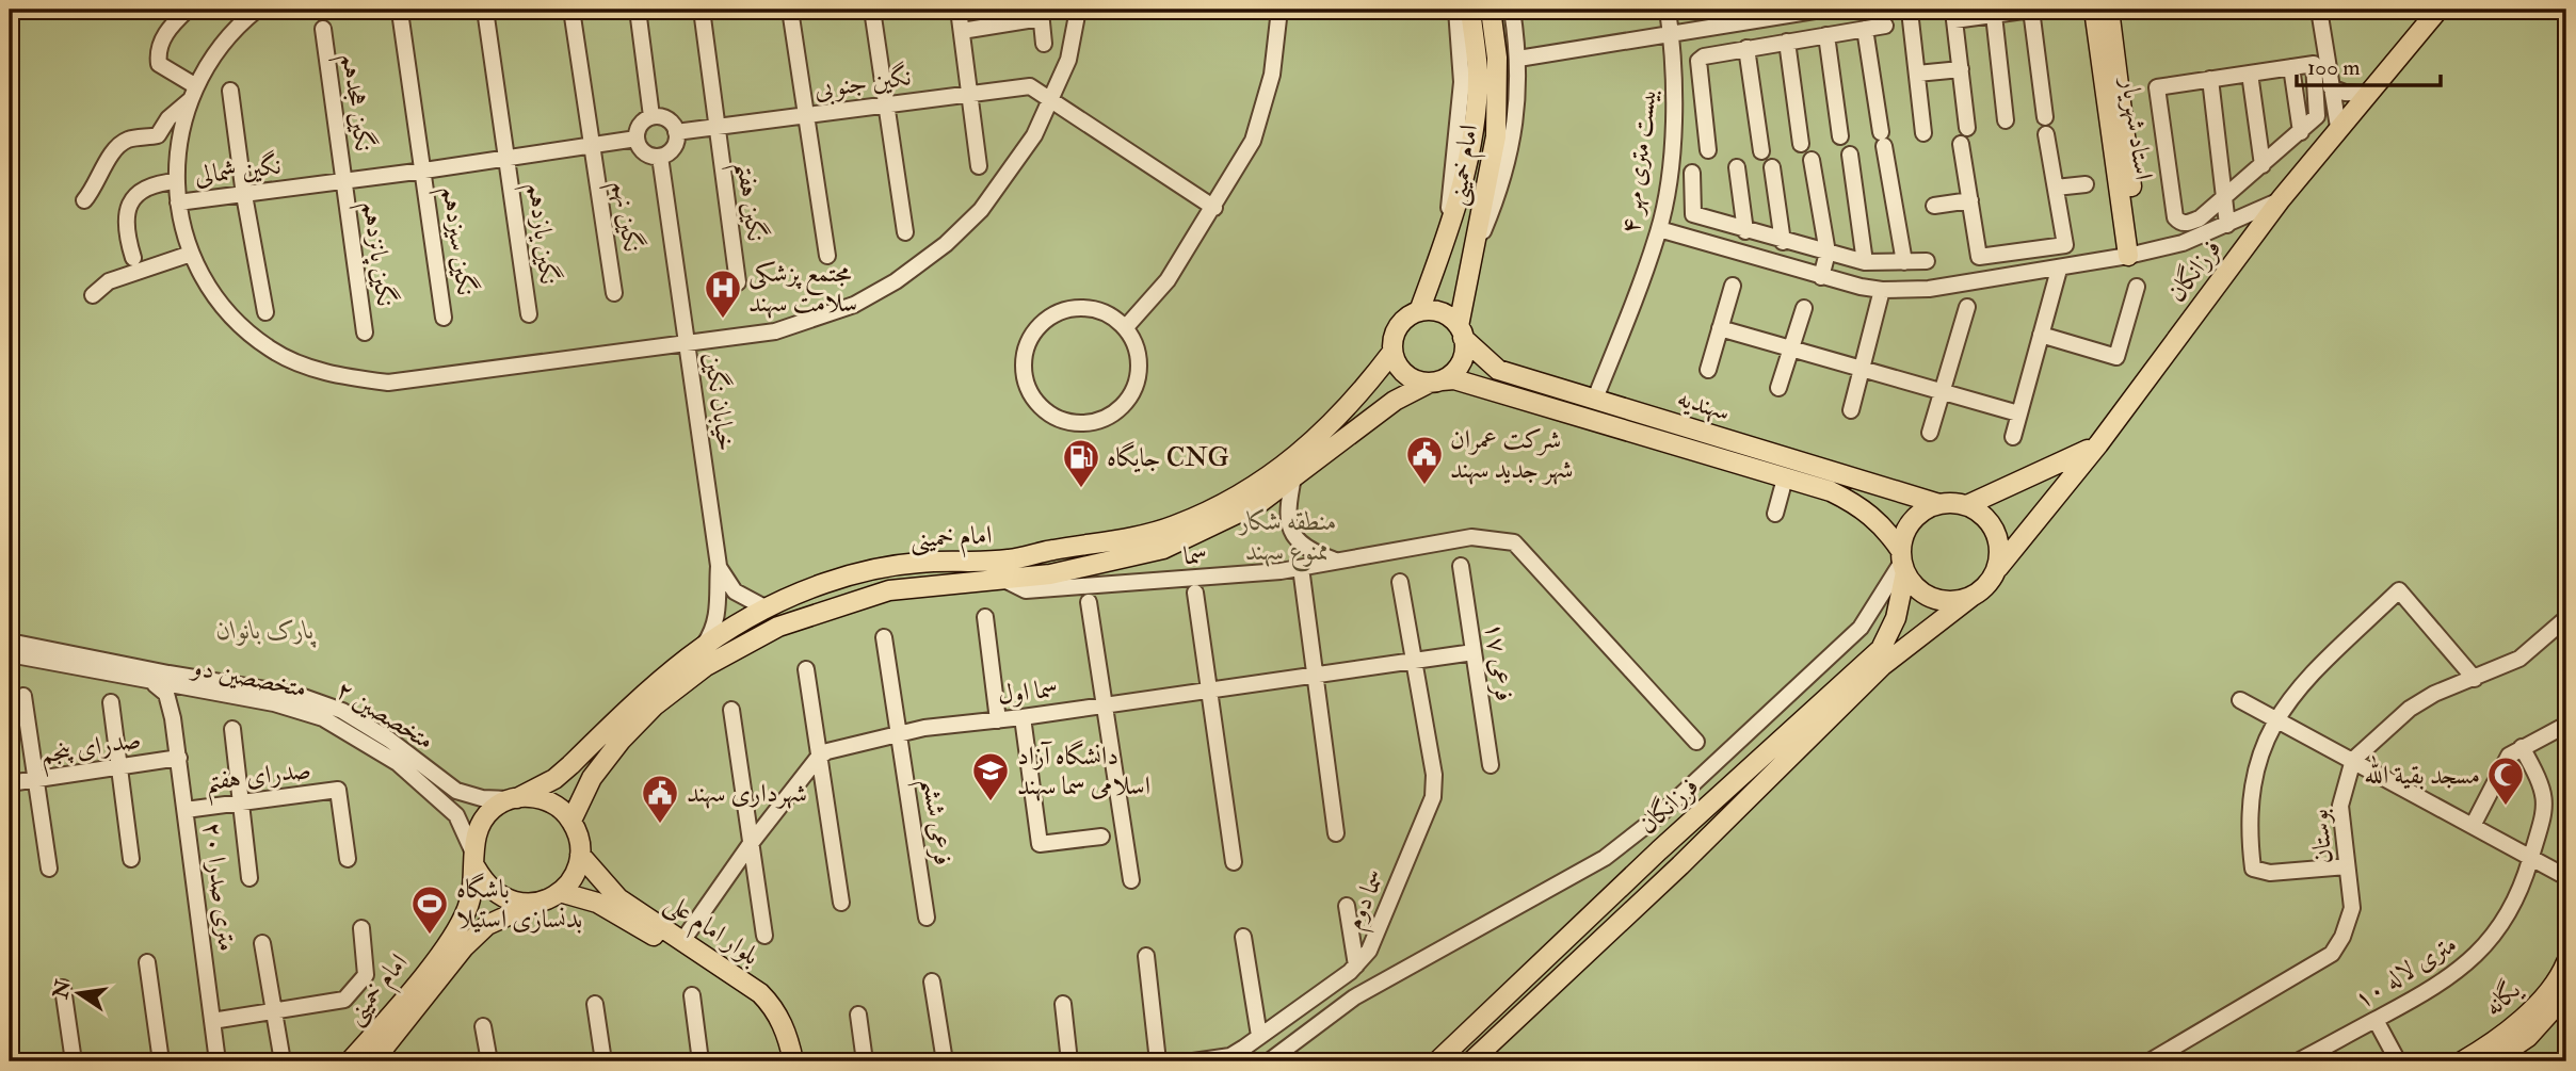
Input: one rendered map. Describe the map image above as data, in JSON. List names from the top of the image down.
{
  "streets": {
    "main road": [
      "استاد شهریار",
      "امام خمینی",
      "فرزانگان",
      "سهندیه",
      "بلوار امام علی",
      "یگانه"
    ],
    "street": [
      "نگین جنوبی",
      "نگین هجدهم",
      "بیست متری مهر ۴",
      "نگین شمالی",
      "نگین هفتم",
      "نگین نهم",
      "نگین یازدهم",
      "نگین سیزدهم",
      "نگین پانزدهم",
      "خیابان نگین",
      "سما",
      "فرعی ۱۷",
      "متخصصین دو",
      "سما اول",
      "متخصصین ۲",
      "صدرای پنجم",
      "صدرای هفتم",
      "فرعی ششم",
      "بوستان",
      "۲۰ متری صدرا",
      "سما دوم",
      "۱۰ متری لاله"
    ]
  },
  "crossings": [
    ["نگین جنوبی", "نگین شمالی"],
    ["نگین جنوبی", "نگین هفتم"],
    ["نگین جنوبی", "خیابان نگین"],
    ["نگین هجدهم", "نگین شمالی"],
    ["نگین هجدهم", "نگین پانزدهم"],
    ["بیست متری مهر ۴", "سهندیه"],
    ["امام خمینی", "خیابان نگین"],
    ["امام خمینی", "سهندیه"],
    ["امام خمینی", "سما"],
    ["امام خمینی", "متخصصین دو"],
    ["امام خمینی", "متخصصین ۲"],
    ["امام خمینی", "بلوار امام علی"],
    ["نگین شمالی", "نگین نهم"],
    ["نگین شمالی", "نگین یازدهم"],
    ["نگین شمالی", "نگین سیزدهم"],
    ["نگین شمالی", "نگین پانزدهم"],
    ["نگین شمالی", "خیابان نگین"],
    ["فرزانگان", "سهندیه"],
    ["فرعی ۱۷", "سما اول"],
    ["متخصصین دو", "متخصصین ۲"],
    ["متخصصین دو", "۲۰ متری صدرا"],
    ["متخصصین دو", "بلوار امام علی"],
    ["سما اول", "فرعی ششم"],
    ["سما اول", "سما دوم"],
    ["متخصصین ۲", "بلوار امام علی"],
    ["صدرای پنجم", "۲۰ متری صدرا"],
    ["صدرای هفتم", "۲۰ متری صدرا"]
  ],
  "parks": ["منطقه شکار ممنوع سهند", "پارک بانوان"],
  "places": {
    "hospital": ["مجتمع پزشکی سلامت سهند"],
    "public building": ["شرکت عمران شهر جدید سهند", "شهرداری سهند"],
    "fuel station": ["جایگاه CNG"],
    "school or university": ["دانشگاه آزاد اسلامی سما سهند"],
    "mosque": ["مسجد بقیة الله"],
    "sports": ["باشگاه بدنسازی استیلا"]
  },
  "scale_bar": "100 m",
  "north": "left"
}
